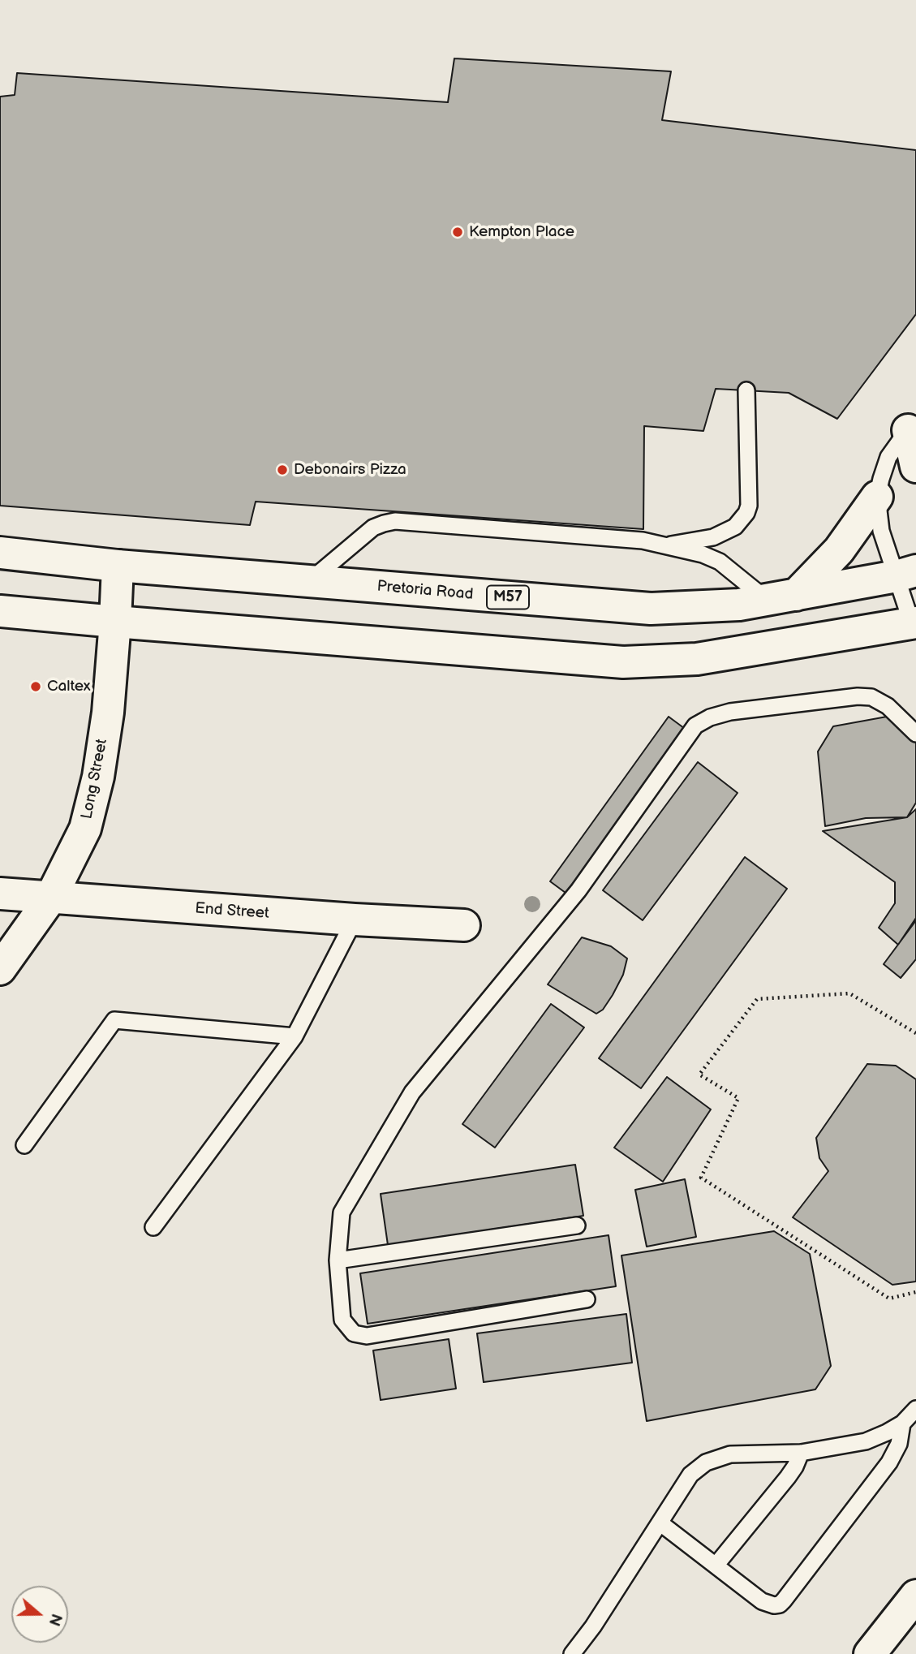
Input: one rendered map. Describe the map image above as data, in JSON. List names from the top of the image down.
{
  "streets": {
    "main road": [
      "Pretoria Road",
      "M57",
      "Long Street",
      "End Street"
    ]
  },
  "crossings": [
    ["Pretoria Road", "Long Street"],
    ["Long Street", "End Street"]
  ],
  "places": ["Kempton Place", "Debonairs Pizza", "Caltex"],
  "north": "right"
}
